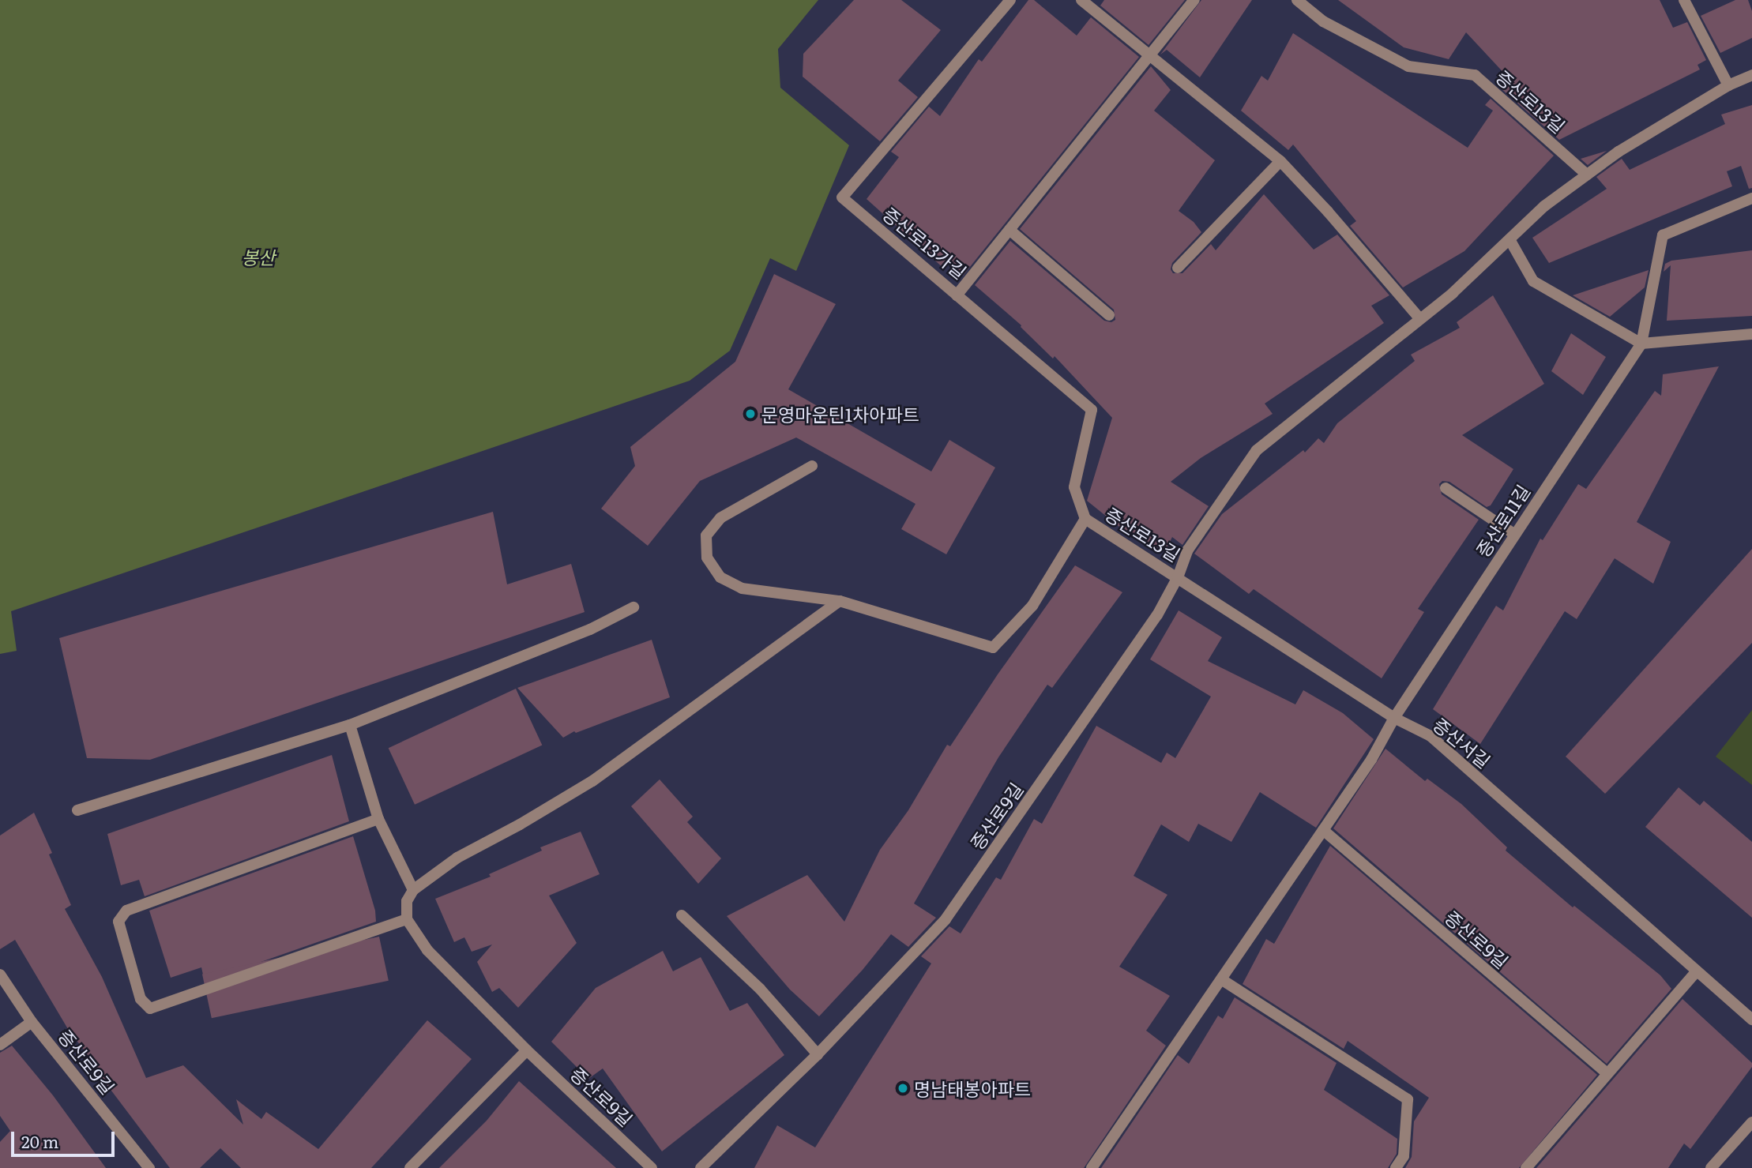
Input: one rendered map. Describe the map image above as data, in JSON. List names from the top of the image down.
{
  "streets": {
    "street": [
      "증산로13길",
      "증산로13가길",
      "증산로11길",
      "증산서길",
      "증산로9길"
    ]
  },
  "crossings": [
    ["증산로13길", "증산로13가길"],
    ["증산로13길", "증산서길"],
    ["증산로13길", "증산로9길"],
    ["증산로11길", "증산서길"],
    ["증산서길", "증산로9길"]
  ],
  "parks": ["봉산"],
  "places": ["문영마운틴1차아파트", "명남태봉아파트"],
  "scale_bar": "20 m"
}
